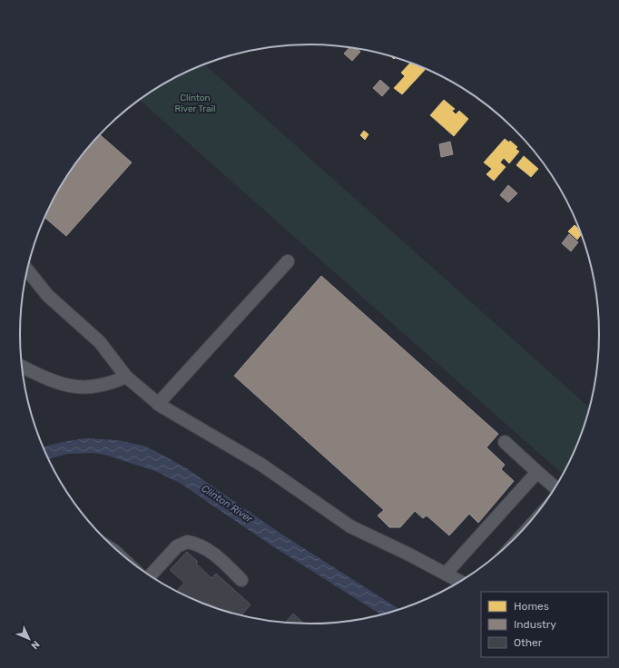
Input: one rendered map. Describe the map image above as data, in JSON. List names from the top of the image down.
{
  "water": ["Clinton River"],
  "parks": ["Clinton River Trail"],
  "legend": ["Homes", "Industry", "Other"],
  "north": "bottom right"
}
